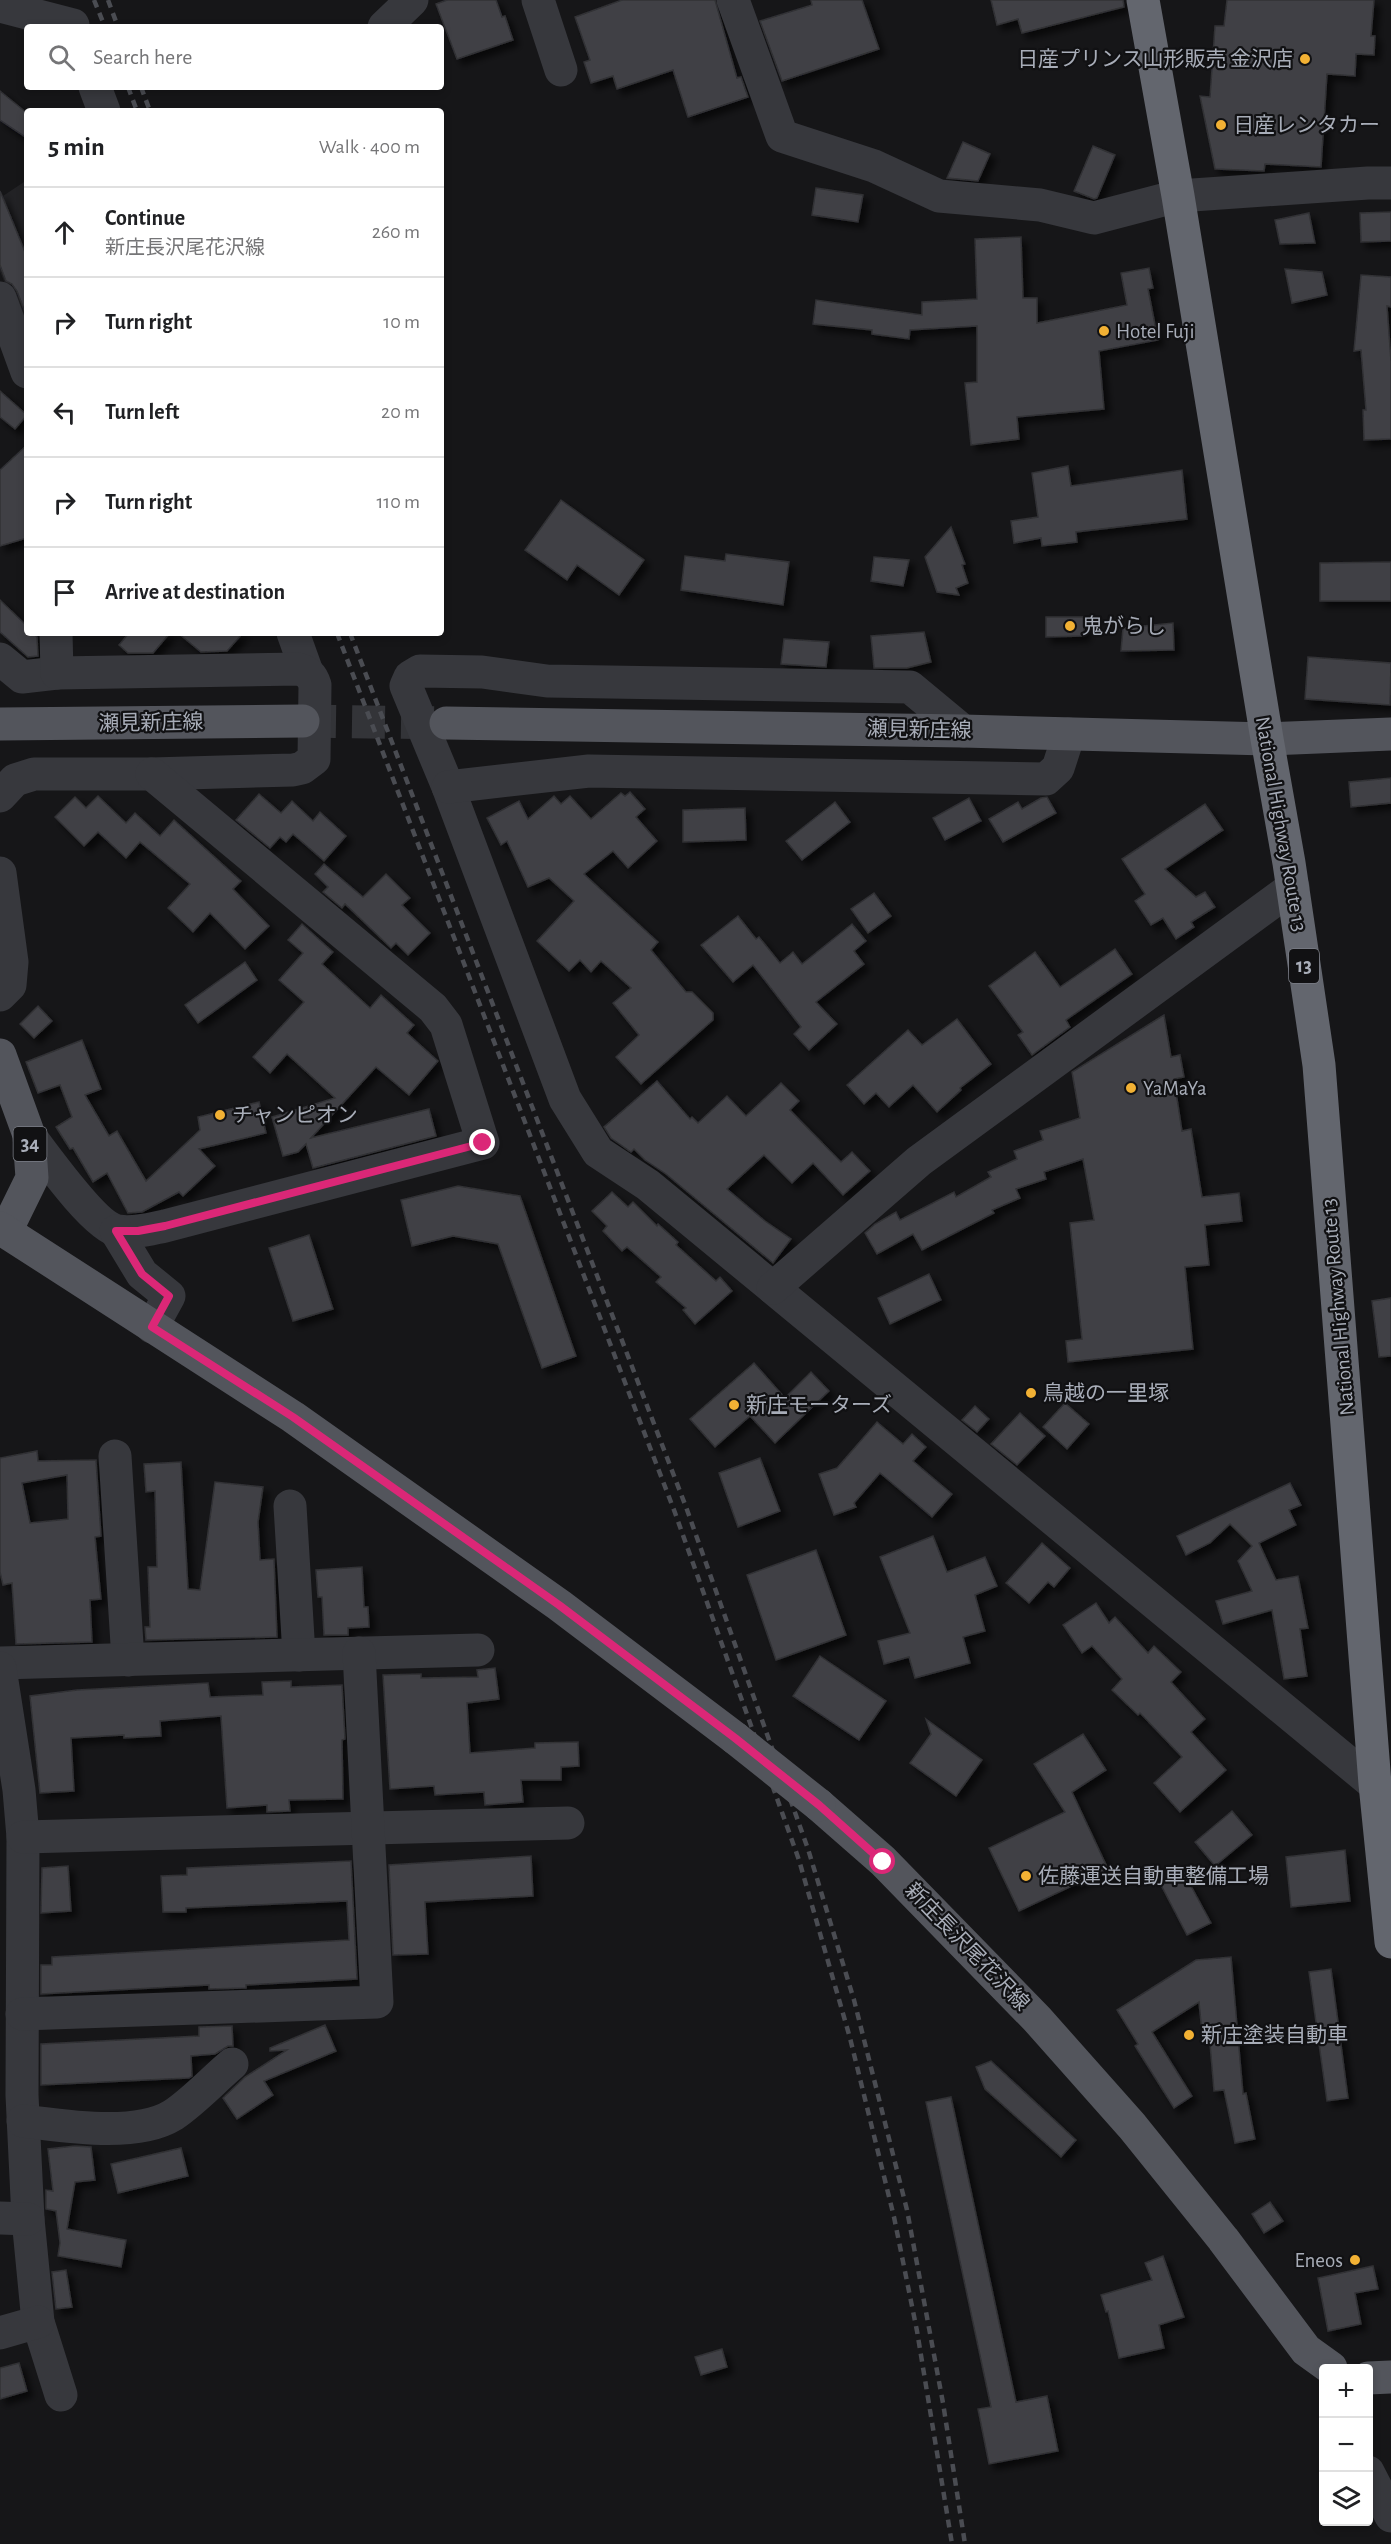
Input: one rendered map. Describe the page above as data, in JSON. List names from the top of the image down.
{
  "streets": {
    "highway": ["National Highway Route 13", "13"],
    "main road": ["瀬見新庄線", "34", "新庄長沢尾花沢線"]
  },
  "crossings": [
    ["瀬見新庄線", "National Highway Route 13"],
    ["34", "新庄長沢尾花沢線"]
  ],
  "places": [
    "日産プリンス山形販売 金沢店",
    "日産レンタカー",
    "Hotel Fuji",
    "鬼がらし",
    "YaMaYa",
    "チャンピオン",
    "鳥越の一里塚",
    "新庄モーターズ",
    "佐藤運送自動車整備工場",
    "新庄塗装自動車",
    "Eneos"
  ],
  "page": {
    "search": "Search here",
    "heading": ["5 min", "Walk · 400 m"],
    "list": [
      ["Continue", "新庄長沢尾花沢線", "260 m"],
      ["Turn right", "10 m"],
      ["Turn left", "20 m"],
      ["Turn right", "110 m"],
      "Arrive at destination"
    ],
    "map_buttons": ["+", "−"]
  }
}
